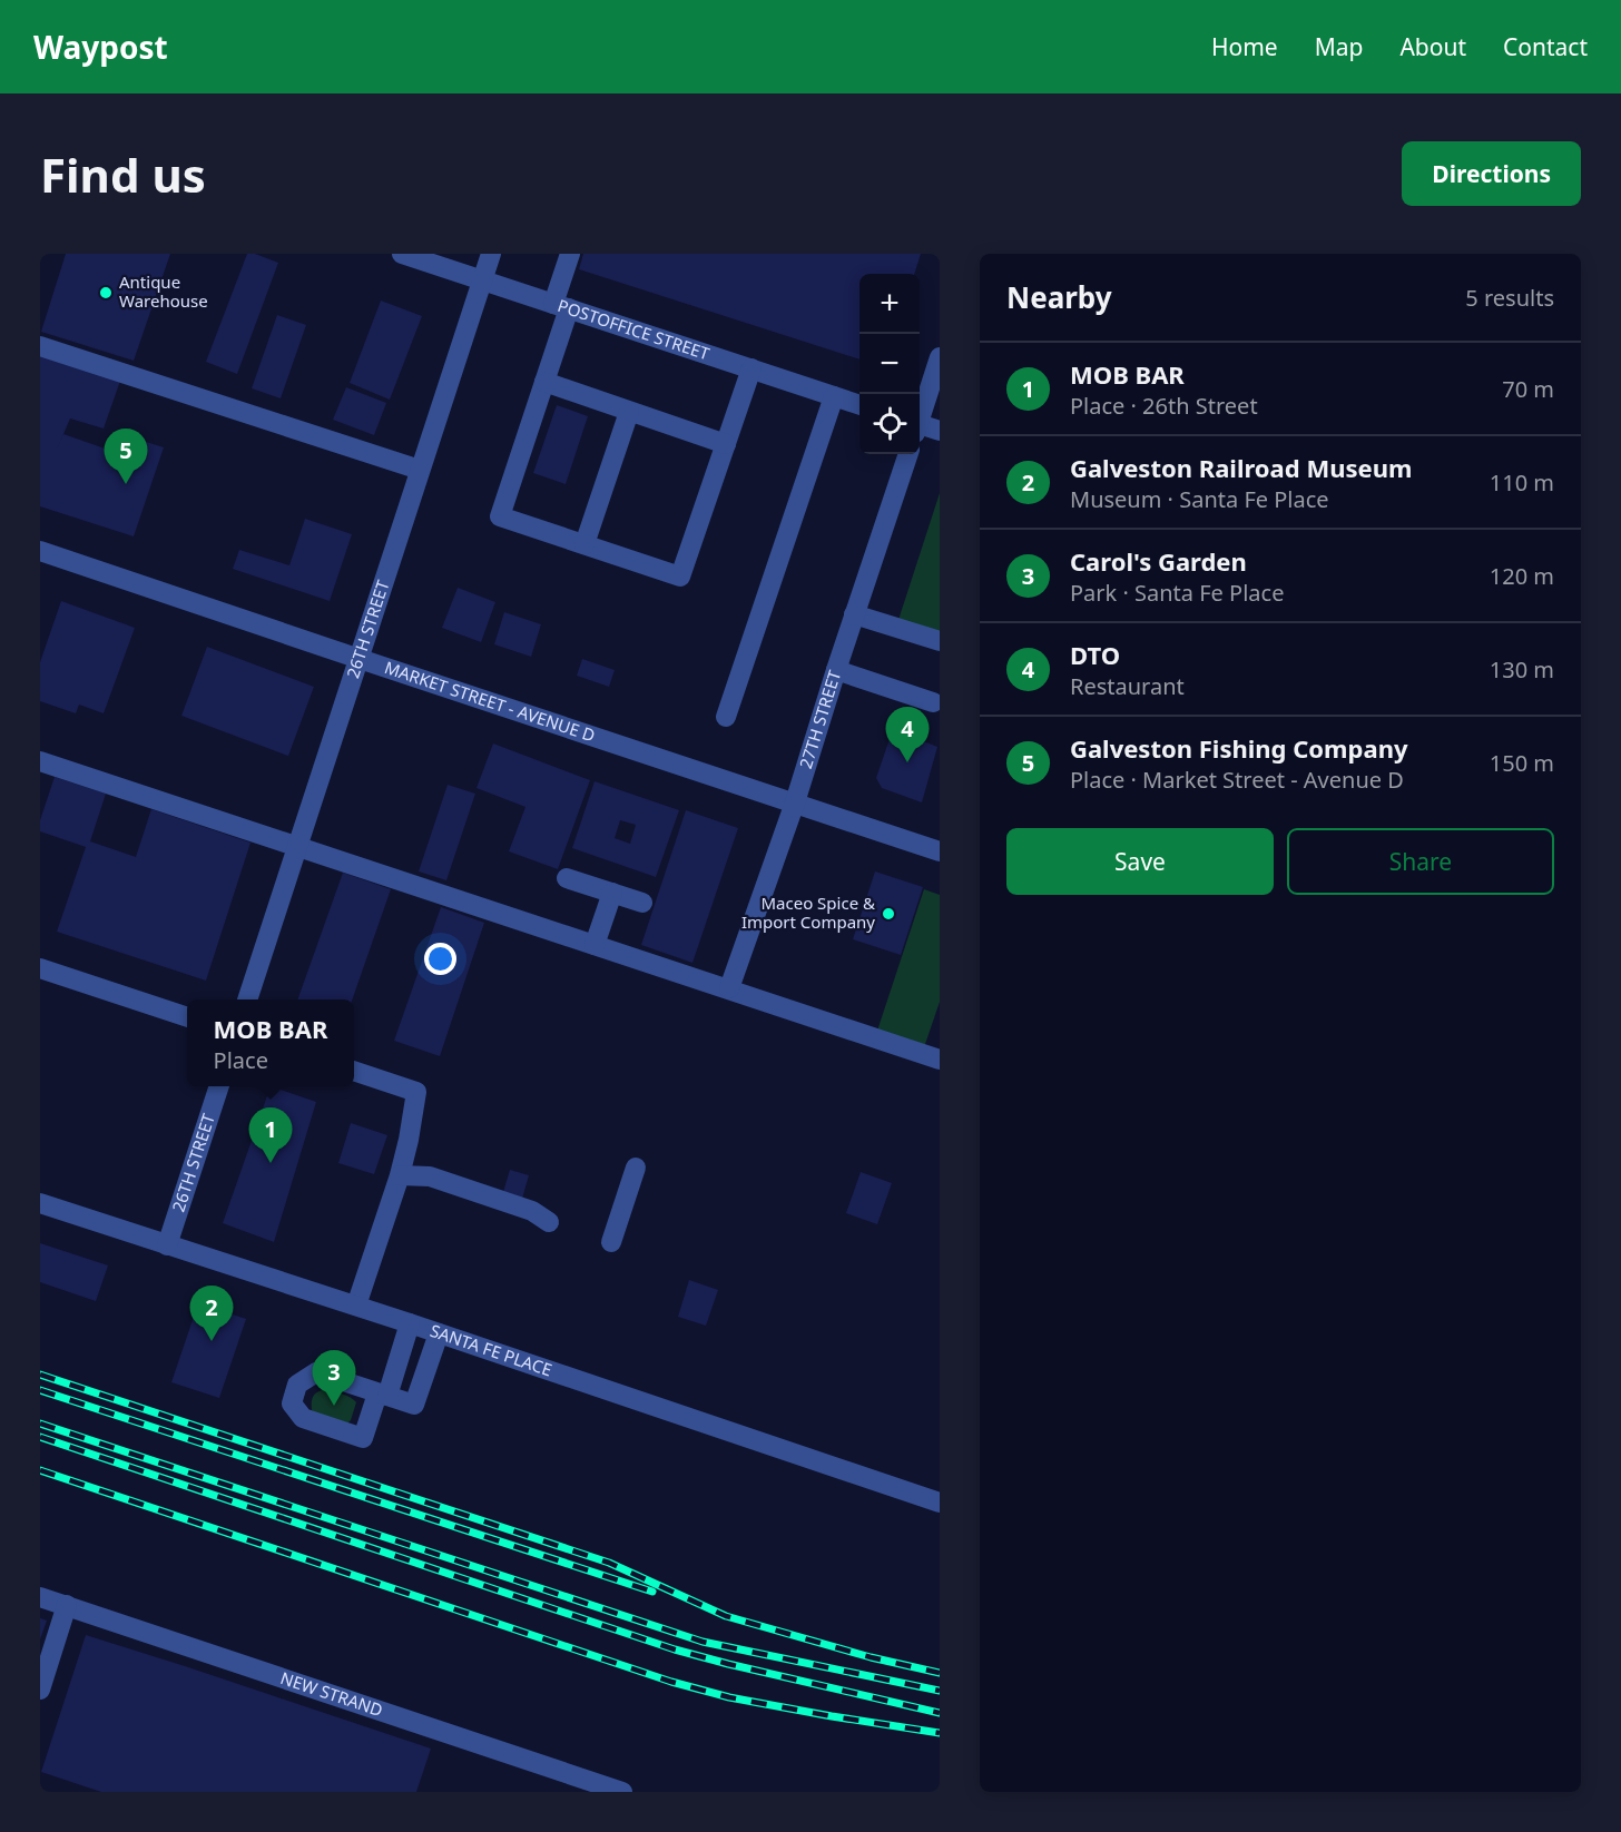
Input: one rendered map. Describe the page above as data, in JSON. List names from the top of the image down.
{
  "streets": {
    "street": [
      "POSTOFFICE STREET",
      "26TH STREET",
      "MARKET STREET - AVENUE D",
      "27TH STREET",
      "SANTA FE PLACE",
      "NEW STRAND"
    ]
  },
  "crossings": [
    ["POSTOFFICE STREET", "26TH STREET"],
    ["26TH STREET", "MARKET STREET - AVENUE D"],
    ["26TH STREET", "SANTA FE PLACE"],
    ["MARKET STREET - AVENUE D", "27TH STREET"]
  ],
  "places": ["Antique Warehouse", "Maceo Spice & Import Company"],
  "page": {
    "header": "Waypost",
    "nav": [
      "Home",
      "Map",
      "About",
      "Contact"
    ],
    "buttons": [
      "Directions",
      ["Save", "Share"]
    ],
    "title": "Find us",
    "heading": ["Nearby", "5 results"],
    "map_buttons": ["+", "−"],
    "list": [
      {
        "mark": "1",
        "name": "MOB BAR",
        "note": "Place · 26th Street",
        "value": "70 m"
      },
      {
        "mark": "2",
        "name": "Galveston Railroad Museum",
        "note": "Museum · Santa Fe Place",
        "value": "110 m"
      },
      {
        "mark": "3",
        "name": "Carol's Garden",
        "note": "Park · Santa Fe Place",
        "value": "120 m"
      },
      {
        "mark": "4",
        "name": "DTO",
        "note": "Restaurant",
        "value": "130 m"
      },
      {
        "mark": "5",
        "name": "Galveston Fishing Company",
        "note": "Place · Market Street - Avenue D",
        "value": "150 m"
      }
    ],
    "pins": [
      "5",
      "4",
      "1",
      "2",
      "3"
    ],
    "popup": ["MOB BAR", "Place"]
  }
}
